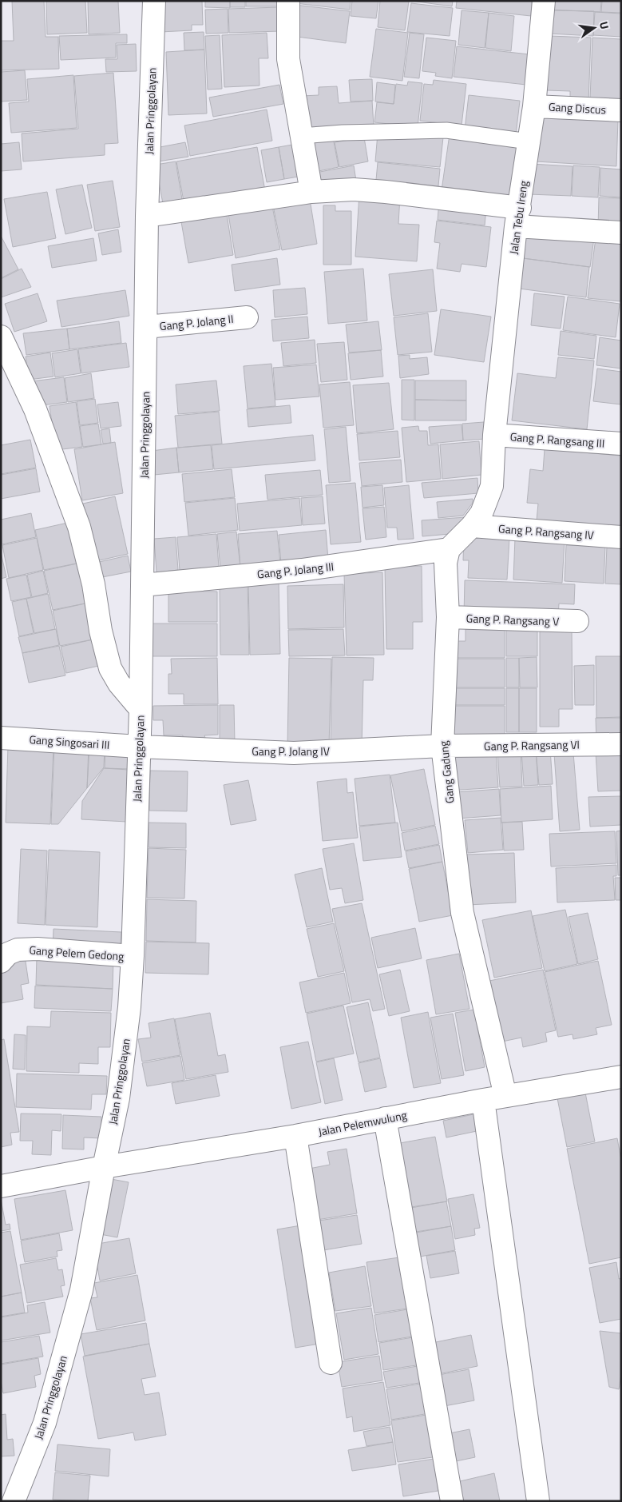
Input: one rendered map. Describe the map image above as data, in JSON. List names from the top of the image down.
{
  "streets": {
    "street": [
      "Gang Discus",
      "Jalan Pringgolayan",
      "Jalan Tebu Ireng",
      "Gang P. Jolang II",
      "Gang P. Rangsang III",
      "Gang P. Rangsang IV",
      "Gang P. Jolang III",
      "Gang P. Rangsang V",
      "Gang Singosari III",
      "Gang P. Rangsang VI",
      "Gang P. Jolang IV",
      "Gang Gadung",
      "Gang Pelem Gedong",
      "Jalan Pelemwulung"
    ]
  },
  "crossings": [
    ["Gang Discus", "Jalan Tebu Ireng"],
    ["Jalan Pringgolayan", "Gang P. Jolang II"],
    ["Jalan Pringgolayan", "Gang P. Jolang III"],
    ["Jalan Pringgolayan", "Gang Singosari III"],
    ["Jalan Pringgolayan", "Gang P. Jolang IV"],
    ["Jalan Pringgolayan", "Gang Pelem Gedong"],
    ["Jalan Pringgolayan", "Jalan Pelemwulung"],
    ["Jalan Tebu Ireng", "Gang P. Rangsang III"],
    ["Gang P. Jolang III", "Gang Gadung"],
    ["Gang P. Rangsang V", "Gang Gadung"],
    ["Gang Singosari III", "Gang P. Jolang IV"],
    ["Gang P. Rangsang VI", "Gang P. Jolang IV"],
    ["Gang P. Rangsang VI", "Gang Gadung"],
    ["Gang P. Jolang IV", "Gang Gadung"],
    ["Gang Gadung", "Jalan Pelemwulung"]
  ],
  "north": "right"
}
